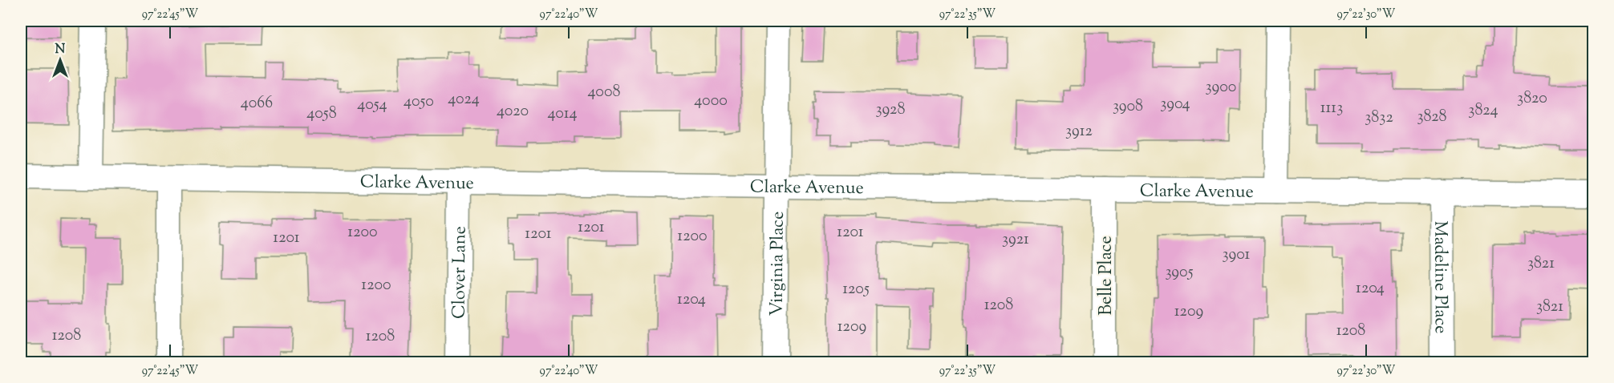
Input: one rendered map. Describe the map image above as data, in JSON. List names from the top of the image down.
{
  "streets": {
    "street": [
      "Clarke Avenue",
      "Virginia Place",
      "Clover Lane",
      "Belle Place",
      "Madeline Place"
    ]
  },
  "crossings": [
    ["Clarke Avenue", "Virginia Place"],
    ["Clarke Avenue", "Clover Lane"],
    ["Clarke Avenue", "Belle Place"],
    ["Clarke Avenue", "Madeline Place"]
  ],
  "house_numbers": [
    "3900",
    "4008",
    "3820",
    "4024",
    "4000",
    "4050",
    "4066",
    "3904",
    "4054",
    "3908",
    "1113",
    "3928",
    "3824",
    "4020",
    "4058",
    "4014",
    "3828",
    "3832",
    "3912",
    "1201",
    "1200",
    "1201",
    "1201",
    "1200",
    "1201",
    "3921",
    "3901",
    "3821",
    "3905",
    "1200",
    "1204",
    "1205",
    "1204",
    "1208",
    "3821",
    "1209",
    "1209",
    "1208",
    "1208",
    "1208"
  ],
  "north": "top",
  "coordinates": [
    "97°22'45\"W",
    "97°22'40\"W",
    "97°22'35\"W",
    "97°22'30\"W"
  ]
}
